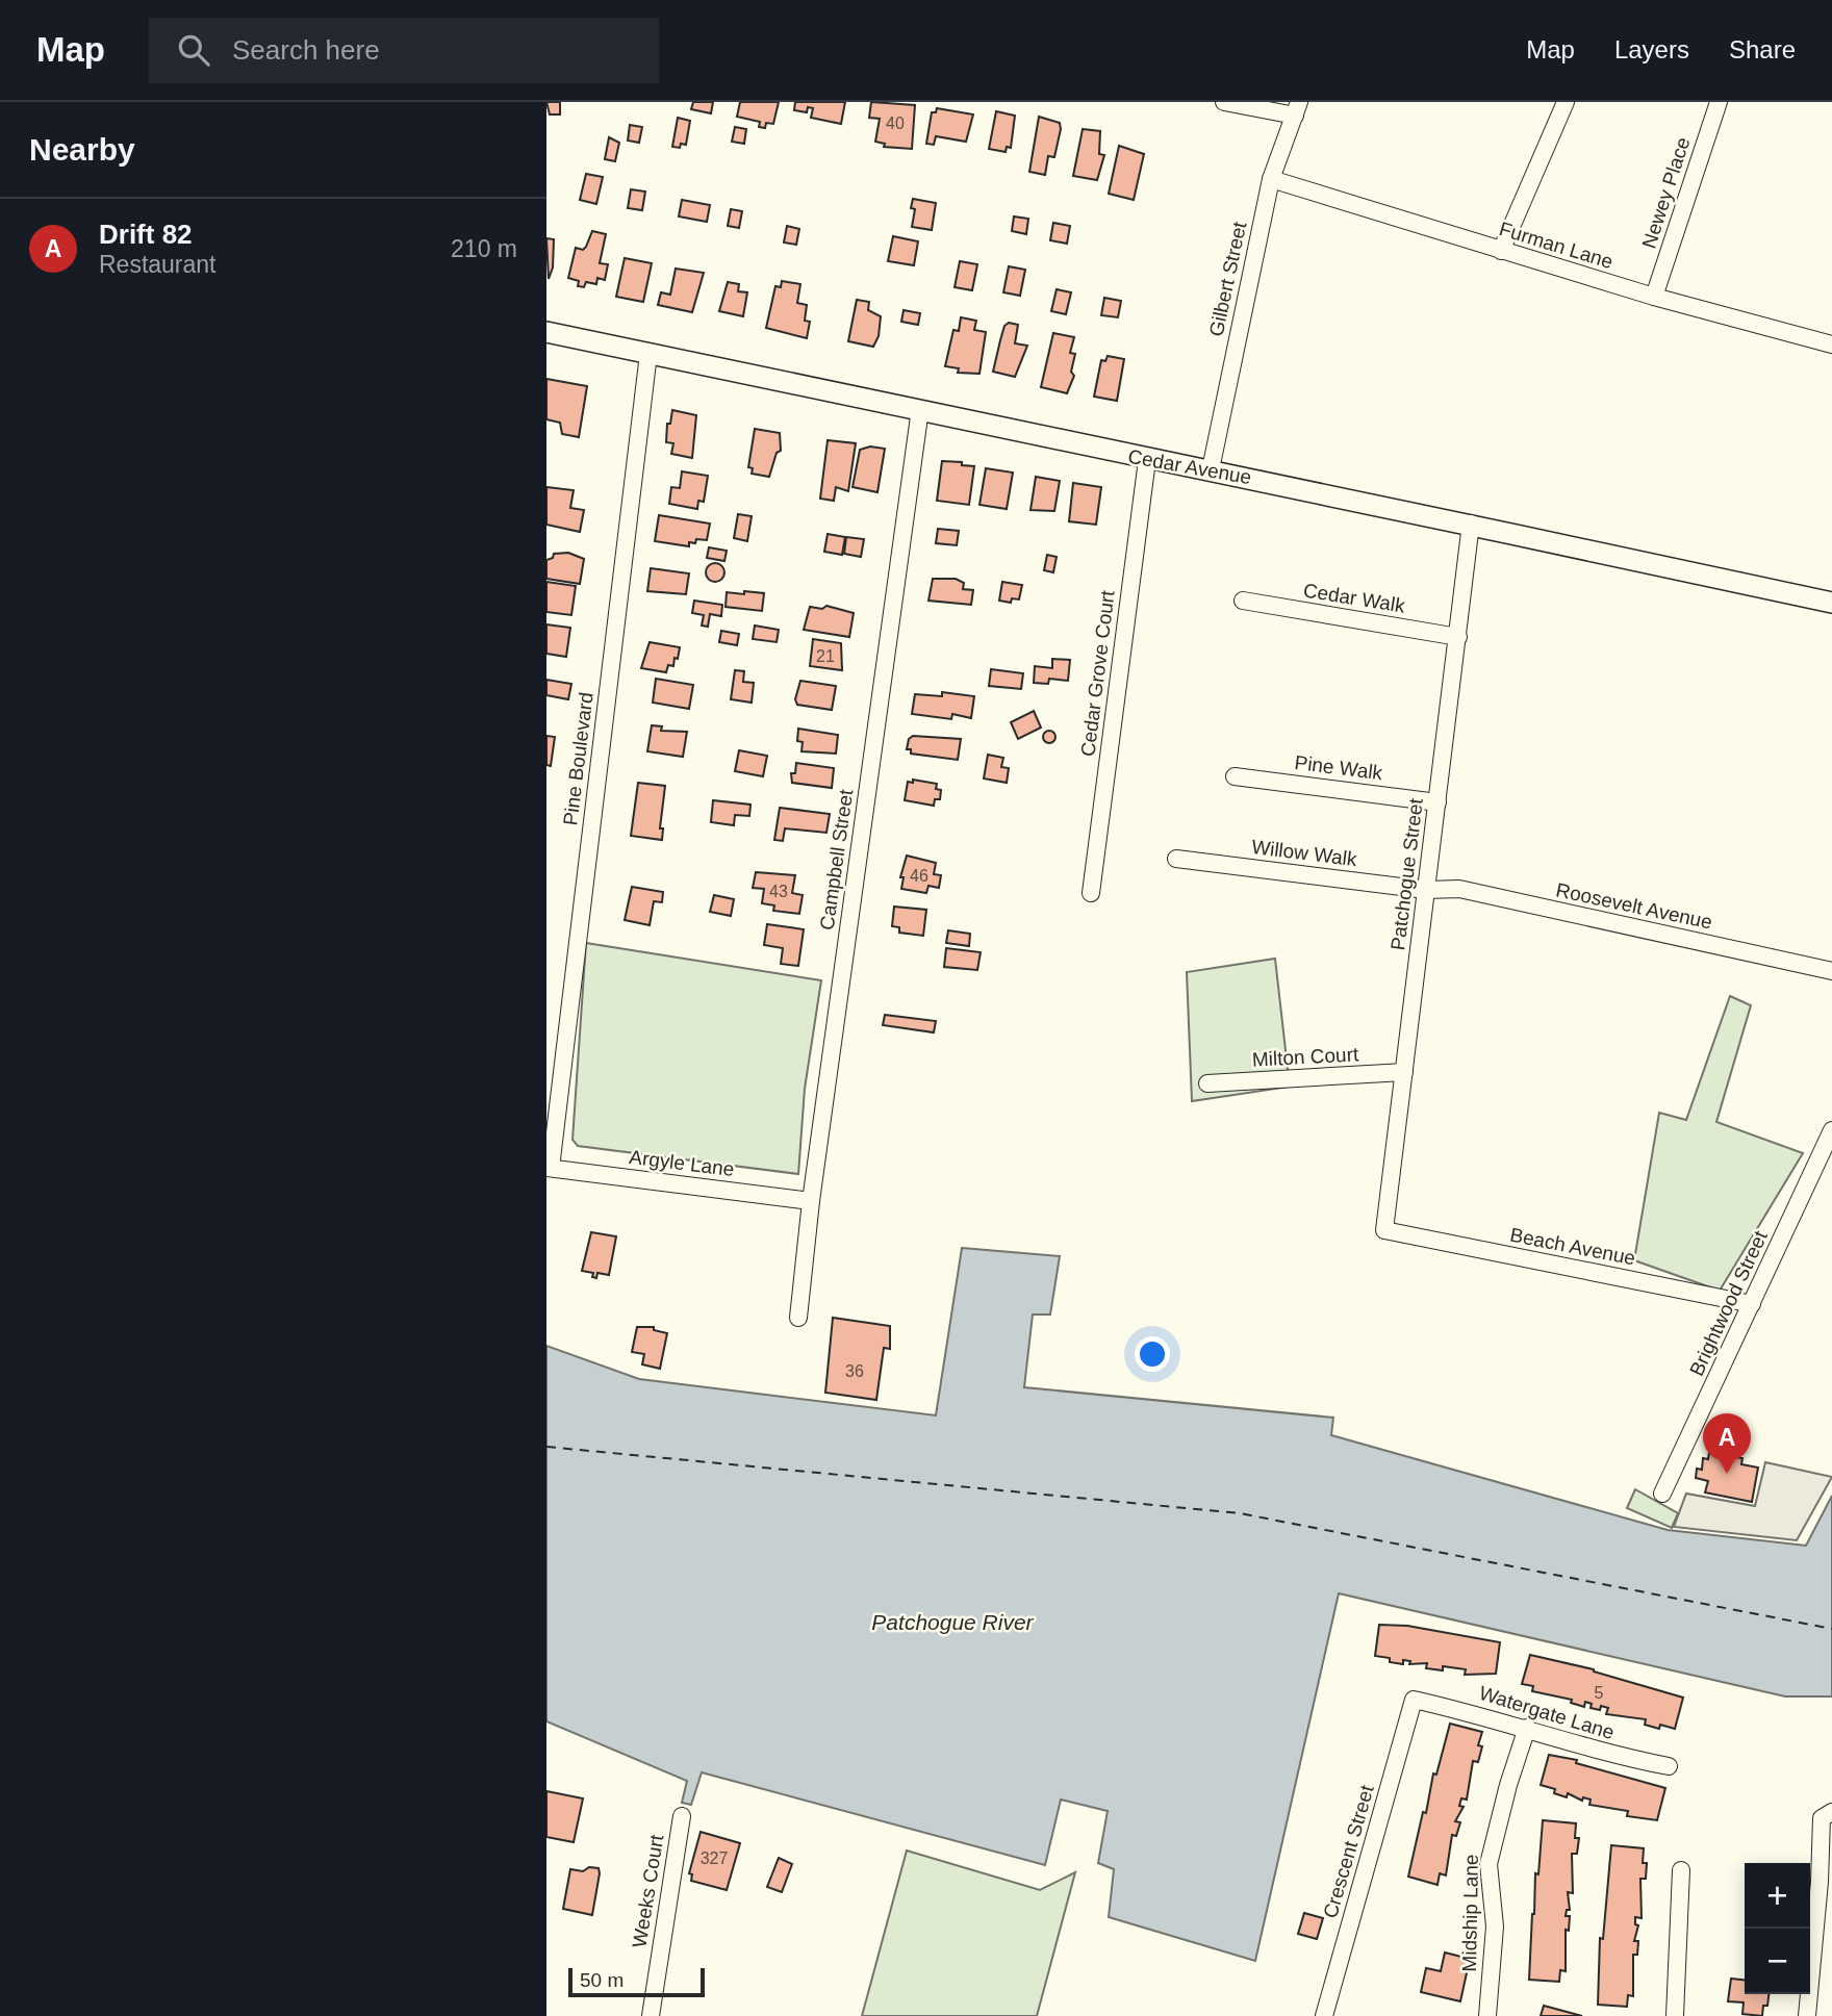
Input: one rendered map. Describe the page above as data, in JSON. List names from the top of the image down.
{
  "streets": {
    "street": [
      "Newey Place",
      "Furman Lane",
      "Gilbert Street",
      "Cedar Avenue",
      "Cedar Walk",
      "Cedar Grove Court",
      "Pine Boulevard",
      "Pine Walk",
      "Willow Walk",
      "Campbell Street",
      "Patchogue Street",
      "Roosevelt Avenue",
      "Milton Court",
      "Argyle Lane",
      "Beach Avenue",
      "Brightwood Street",
      "Watergate Lane",
      "Crescent Street",
      "Weeks Court",
      "Midship Lane"
    ]
  },
  "crossings": [
    ["Newey Place", "Furman Lane"],
    ["Furman Lane", "Gilbert Street"],
    ["Gilbert Street", "Cedar Avenue"],
    ["Cedar Avenue", "Cedar Grove Court"],
    ["Cedar Avenue", "Pine Boulevard"],
    ["Cedar Avenue", "Campbell Street"],
    ["Cedar Avenue", "Patchogue Street"],
    ["Cedar Walk", "Patchogue Street"],
    ["Pine Boulevard", "Argyle Lane"],
    ["Pine Walk", "Patchogue Street"],
    ["Willow Walk", "Patchogue Street"],
    ["Willow Walk", "Roosevelt Avenue"],
    ["Campbell Street", "Argyle Lane"],
    ["Patchogue Street", "Roosevelt Avenue"],
    ["Patchogue Street", "Milton Court"],
    ["Patchogue Street", "Beach Avenue"],
    ["Beach Avenue", "Brightwood Street"],
    ["Watergate Lane", "Crescent Street"],
    ["Watergate Lane", "Midship Lane"]
  ],
  "water": ["Patchogue River"],
  "house_numbers": [
    "40",
    "21",
    "46",
    "43",
    "36",
    "5",
    "327"
  ],
  "scale_bar": "50 m",
  "page": {
    "header": "Map",
    "search": "Search here",
    "nav": ["Map", "Layers", "Share"],
    "heading": "Nearby",
    "list": [
      {
        "mark": "A",
        "name": "Drift 82",
        "note": "Restaurant",
        "value": "210 m"
      }
    ],
    "pins": "A",
    "map_buttons": ["+", "−"],
    "scale": "50 m"
  }
}
